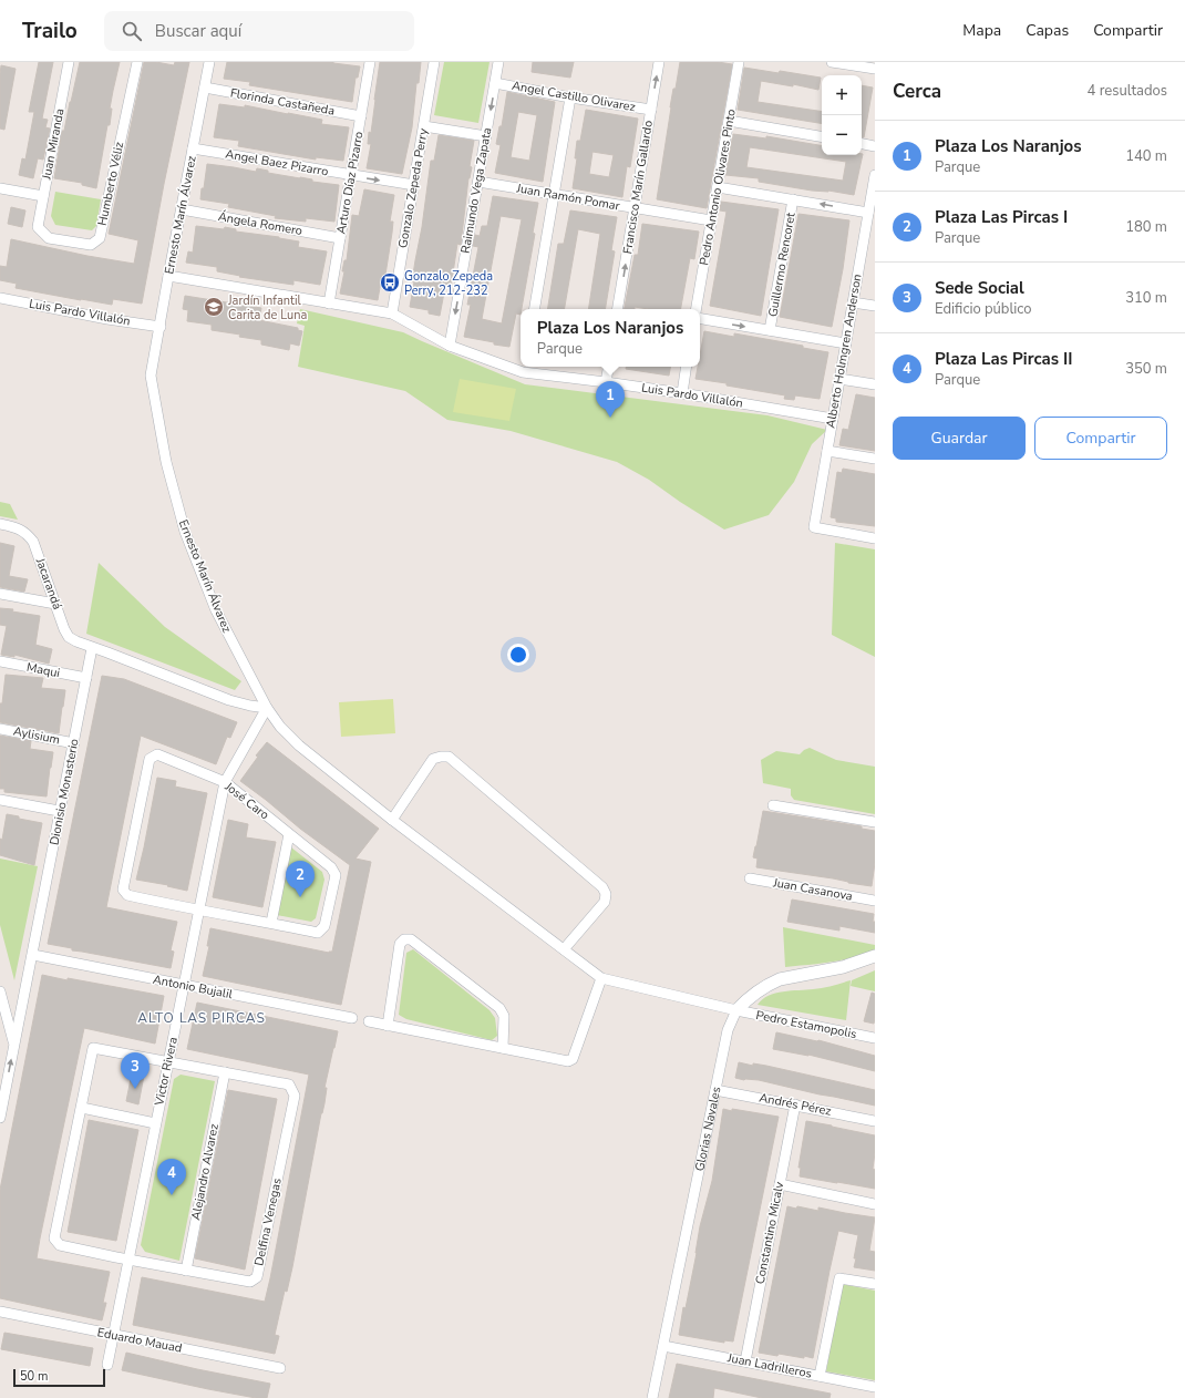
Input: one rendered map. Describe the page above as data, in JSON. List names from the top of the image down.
{
  "streets": {
    "street": [
      "Angel Castillo Olivarez",
      "Florinda Castañeda",
      "Juan Miranda",
      "Angel Baez Pizarro",
      "Arturo Díaz Pizarro",
      "Humberto Véliz",
      "Francisco Marín Gallardo",
      "Pedro Antonio Olivares Pinto",
      "Gonzalo Zepeda Perry",
      "Raimundo Vega Zapata",
      "Juan Ramón Pomar",
      "Ernesto Marín Álvarez",
      "Ángela Romero",
      "Guillermo Rencoret",
      "Luis Pardo Villalón",
      "Alberto Holmgren Anderson",
      "Jacarandá",
      "Maqui",
      "Aylisium",
      "Dionisio Monasterio",
      "José Caro",
      "Juan Casanova",
      "Antonio Bujalil",
      "Pedro Estamopolis",
      "Victor Rivera",
      "Andrés Pérez",
      "Glorias Navales",
      "Alejandro Alvarez",
      "Delfina Venegas",
      "Constantino Micalv",
      "Eduardo Mauad",
      "Juan Ladrilleros"
    ]
  },
  "crossings": [
    ["Angel Castillo Olivarez", "Francisco Marín Gallardo"],
    ["Angel Castillo Olivarez", "Raimundo Vega Zapata"],
    ["Florinda Castañeda", "Arturo Díaz Pizarro"],
    ["Florinda Castañeda", "Ernesto Marín Álvarez"],
    ["Juan Miranda", "Humberto Véliz"],
    ["Angel Baez Pizarro", "Arturo Díaz Pizarro"],
    ["Angel Baez Pizarro", "Gonzalo Zepeda Perry"],
    ["Angel Baez Pizarro", "Ernesto Marín Álvarez"],
    ["Arturo Díaz Pizarro", "Ángela Romero"],
    ["Arturo Díaz Pizarro", "Luis Pardo Villalón"],
    ["Francisco Marín Gallardo", "Juan Ramón Pomar"],
    ["Pedro Antonio Olivares Pinto", "Juan Ramón Pomar"],
    ["Gonzalo Zepeda Perry", "Luis Pardo Villalón"],
    ["Raimundo Vega Zapata", "Juan Ramón Pomar"],
    ["Raimundo Vega Zapata", "Luis Pardo Villalón"],
    ["Ernesto Marín Álvarez", "Ángela Romero"],
    ["Ernesto Marín Álvarez", "Luis Pardo Villalón"],
    ["Ernesto Marín Álvarez", "Pedro Estamopolis"],
    ["Ernesto Marín Álvarez", "Victor Rivera"],
    ["Luis Pardo Villalón", "Alberto Holmgren Anderson"],
    ["Jacarandá", "Dionisio Monasterio"],
    ["Maqui", "Dionisio Monasterio"],
    ["Aylisium", "Dionisio Monasterio"],
    ["Dionisio Monasterio", "Antonio Bujalil"],
    ["José Caro", "Victor Rivera"],
    ["Antonio Bujalil", "Victor Rivera"],
    ["Pedro Estamopolis", "Glorias Navales"],
    ["Victor Rivera", "Delfina Venegas"],
    ["Victor Rivera", "Eduardo Mauad"],
    ["Andrés Pérez", "Glorias Navales"],
    ["Andrés Pérez", "Constantino Micalv"],
    ["Glorias Navales", "Juan Ladrilleros"],
    ["Alejandro Alvarez", "Delfina Venegas"],
    ["Constantino Micalv", "Juan Ladrilleros"]
  ],
  "districts": ["ALTO LAS PIRCAS"],
  "places": {
    "bus stop": ["Gonzalo Zepeda Perry, 212-232"],
    "school or university": ["Jardín Infantil Carita de Luna"]
  },
  "scale_bar": "50 m",
  "page": {
    "header": "Trailo",
    "search": "Buscar aquí",
    "nav": ["Mapa", "Capas", "Compartir"],
    "heading": ["Cerca", "4 resultados"],
    "map_buttons": ["+", "−"],
    "list": [
      {
        "mark": "1",
        "name": "Plaza Los Naranjos",
        "note": "Parque",
        "value": "140 m"
      },
      {
        "mark": "2",
        "name": "Plaza Las Pircas I",
        "note": "Parque",
        "value": "180 m"
      },
      {
        "mark": "3",
        "name": "Sede Social",
        "note": "Edificio público",
        "value": "310 m"
      },
      {
        "mark": "4",
        "name": "Plaza Las Pircas II",
        "note": "Parque",
        "value": "350 m"
      }
    ],
    "popup": ["Plaza Los Naranjos", "Parque"],
    "pins": [
      "1",
      "2",
      "3",
      "4"
    ],
    "buttons": ["Guardar", "Compartir"],
    "scale": "50 m"
  }
}
